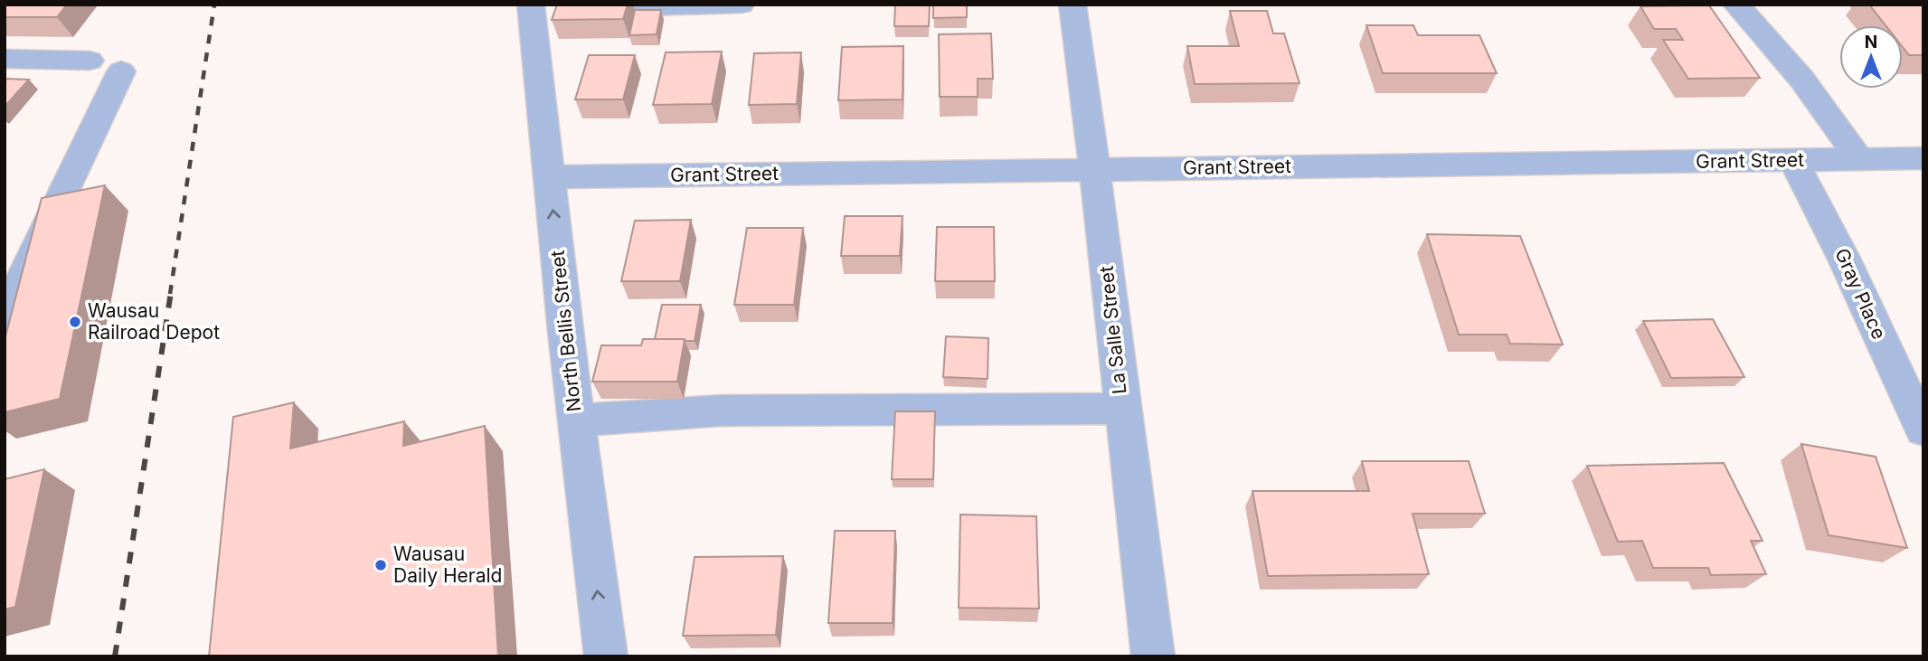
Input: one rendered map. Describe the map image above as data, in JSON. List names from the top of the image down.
{
  "streets": {
    "street": [
      "Grant Street",
      "Gray Place",
      "La Salle Street",
      "North Bellis Street"
    ]
  },
  "crossings": [
    ["Grant Street", "Gray Place"],
    ["Grant Street", "La Salle Street"],
    ["Grant Street", "North Bellis Street"]
  ],
  "one_way": ["North Bellis Street"],
  "places": ["Wausau Railroad Depot", "Wausau Daily Herald"],
  "north": "top"
}
